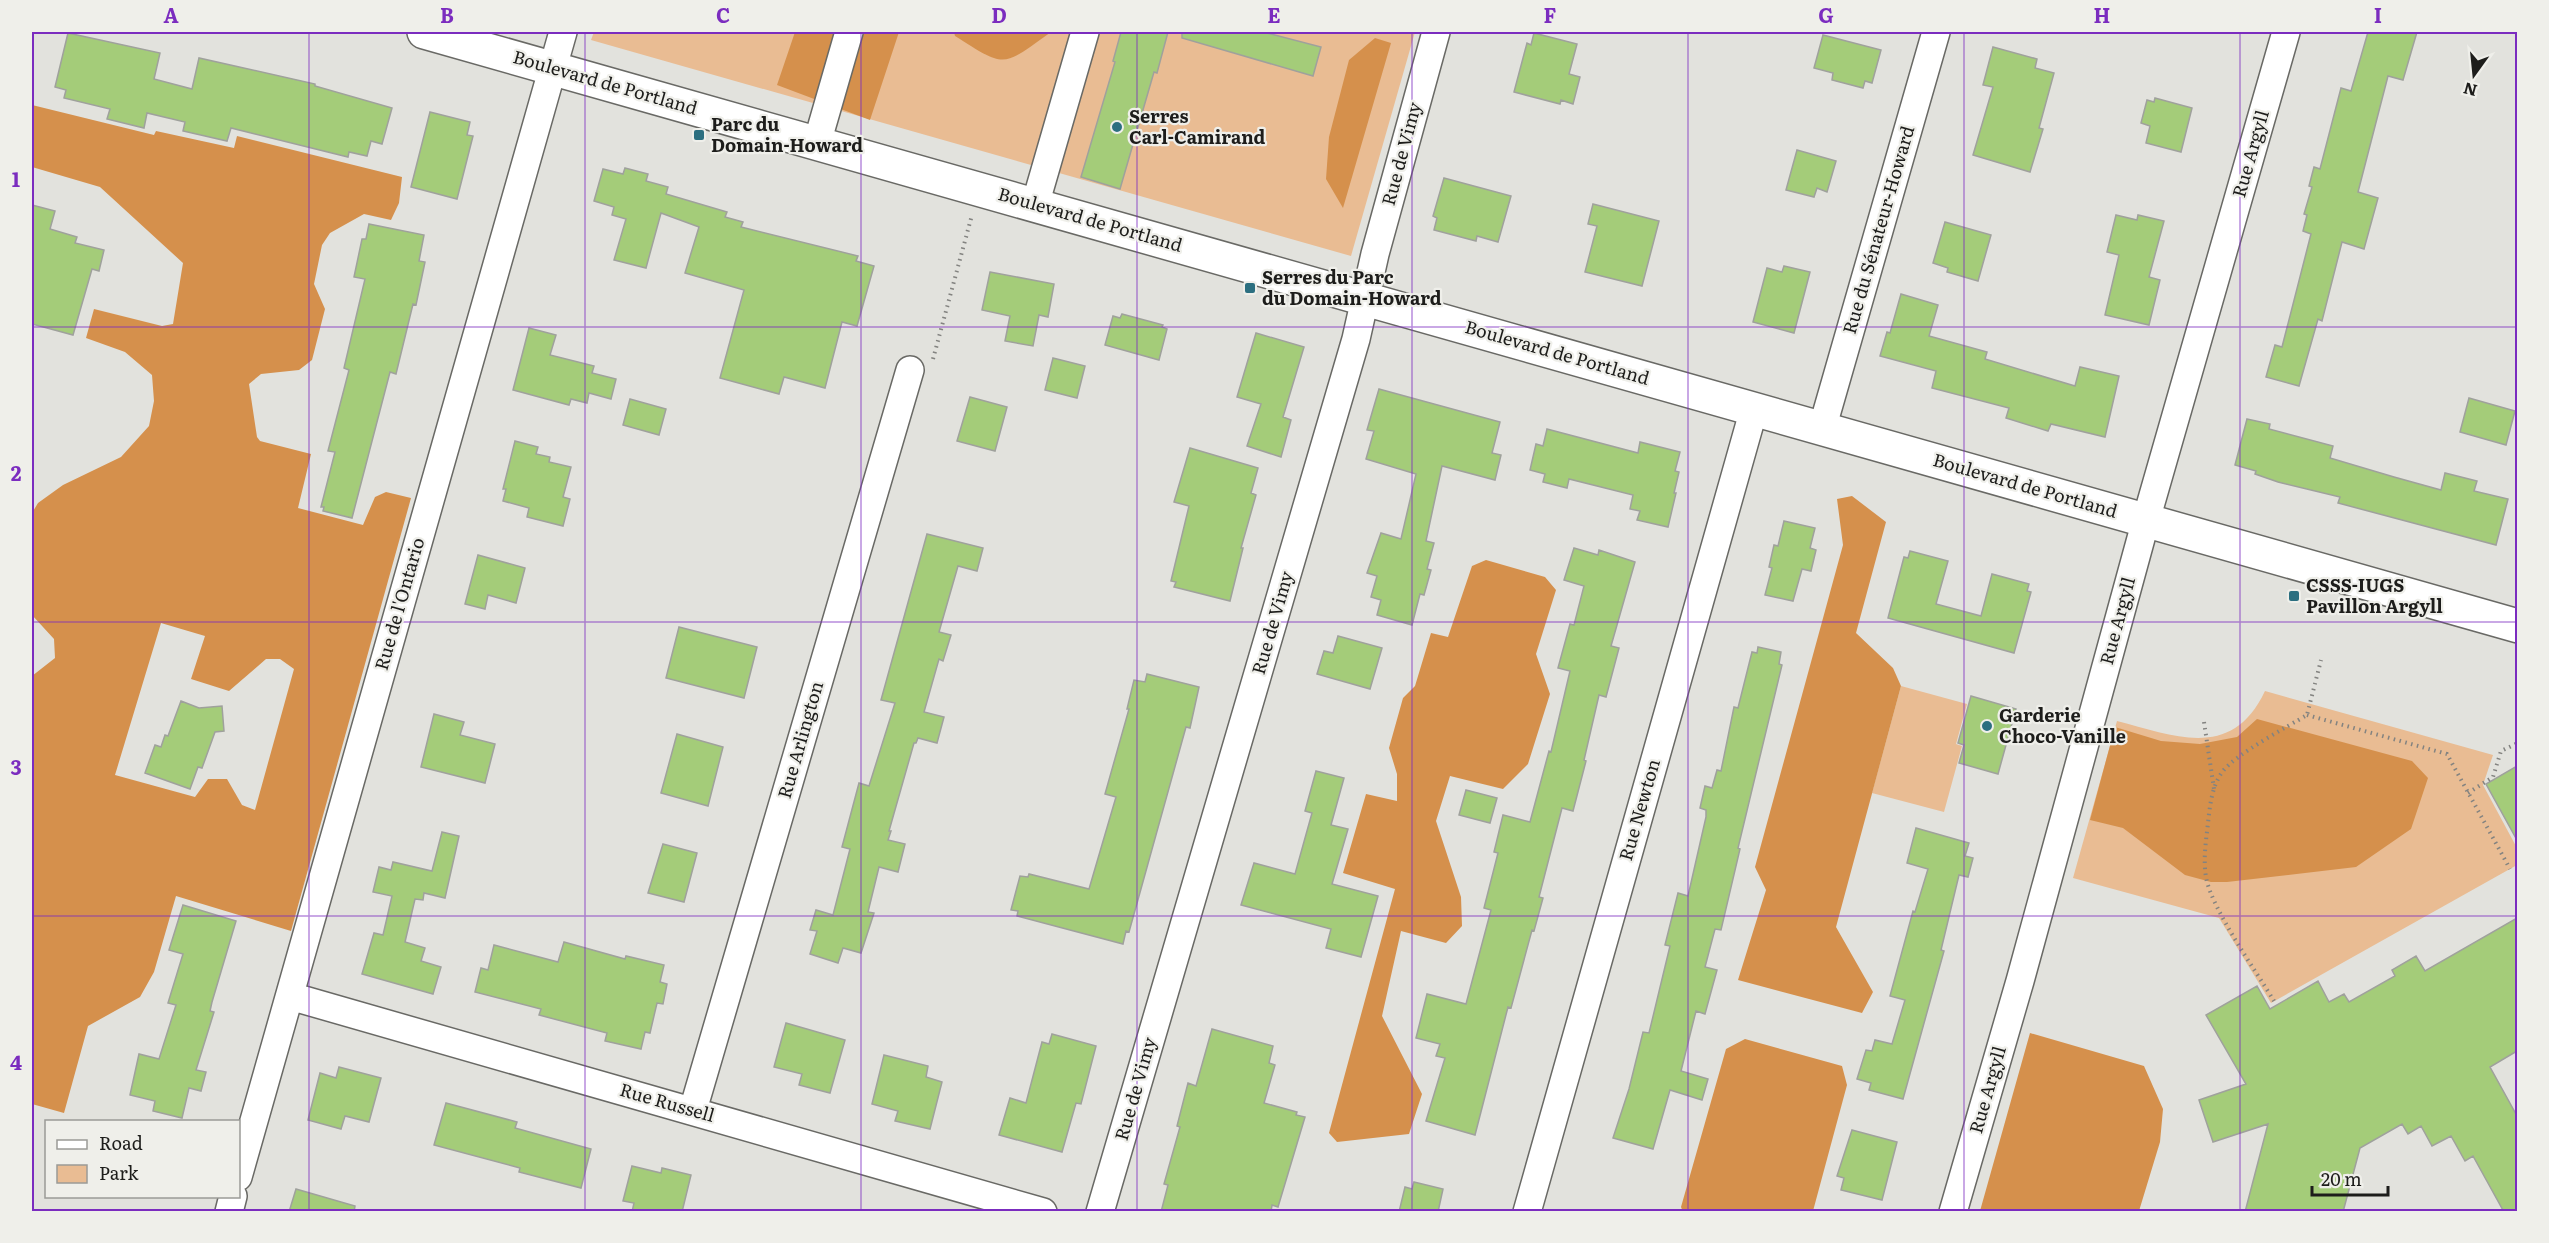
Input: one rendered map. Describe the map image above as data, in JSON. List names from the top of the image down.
{
  "streets": {
    "main road": ["Boulevard de Portland"],
    "street": [
      "Rue de Vimy",
      "Rue Argyll",
      "Rue du Sénateur-Howard",
      "Rue de l'Ontario",
      "Rue Arlington",
      "Rue Newton",
      "Rue Russell"
    ]
  },
  "crossings": [
    ["Boulevard de Portland", "Rue de Vimy"],
    ["Boulevard de Portland", "Rue Argyll"],
    ["Boulevard de Portland", "Rue du Sénateur-Howard"],
    ["Boulevard de Portland", "Rue de l'Ontario"],
    ["Boulevard de Portland", "Rue Newton"],
    ["Rue de l'Ontario", "Rue Russell"],
    ["Rue Arlington", "Rue Russell"]
  ],
  "places": {
    "other": ["Serres Carl-Camirand", "Garderie Choco-Vanille"],
    "transit": ["Parc du Domain-Howard", "Serres du Parc du Domain-Howard", "CSSS-IUGS Pavillon Argyll"]
  },
  "legend": ["Road", "Park"],
  "scale_bar": "20 m",
  "north": "bottom",
  "grid": {
    "columns": [
      "A",
      "B",
      "C",
      "D",
      "E",
      "F",
      "G",
      "H",
      "I"
    ],
    "rows": [
      "1",
      "2",
      "3",
      "4"
    ]
  }
}
